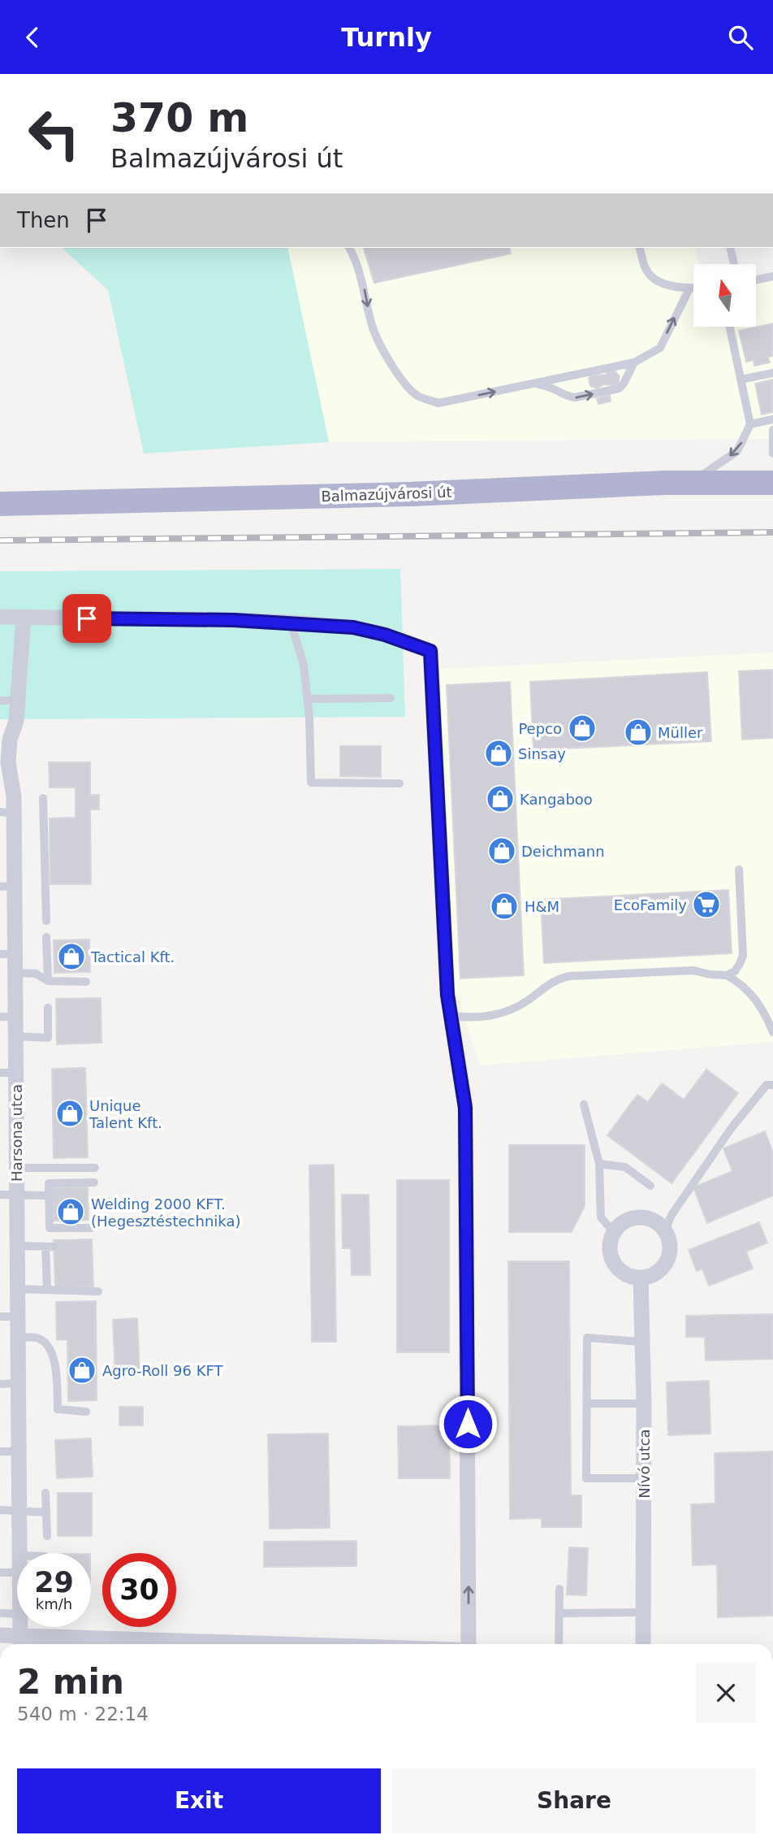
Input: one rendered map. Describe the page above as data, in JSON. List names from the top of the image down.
{
  "streets": {
    "main road": ["Balmazújvárosi út"],
    "street": ["Harsona utca", "Nívó utca"]
  },
  "places": {
    "shop": [
      "Pepco",
      "Müller",
      "Sinsay",
      "Kangaboo",
      "Deichmann",
      "H&M",
      "Tactical Kft.",
      "Unique Talent Kft.",
      "Welding 2000 KFT. (Hegesztéstechnika)",
      "Agro-Roll 96 KFT"
    ],
    "supermarket": ["EcoFamily"]
  },
  "north": "top",
  "page": {
    "header": "Turnly",
    "turn": ["370 m", "Balmazújvárosi út"],
    "then": "Then",
    "speed": "29 km/h",
    "limit": "30",
    "heading": ["2 min", "540 m · 22:14"],
    "buttons": ["Exit", "Share"]
  }
}
